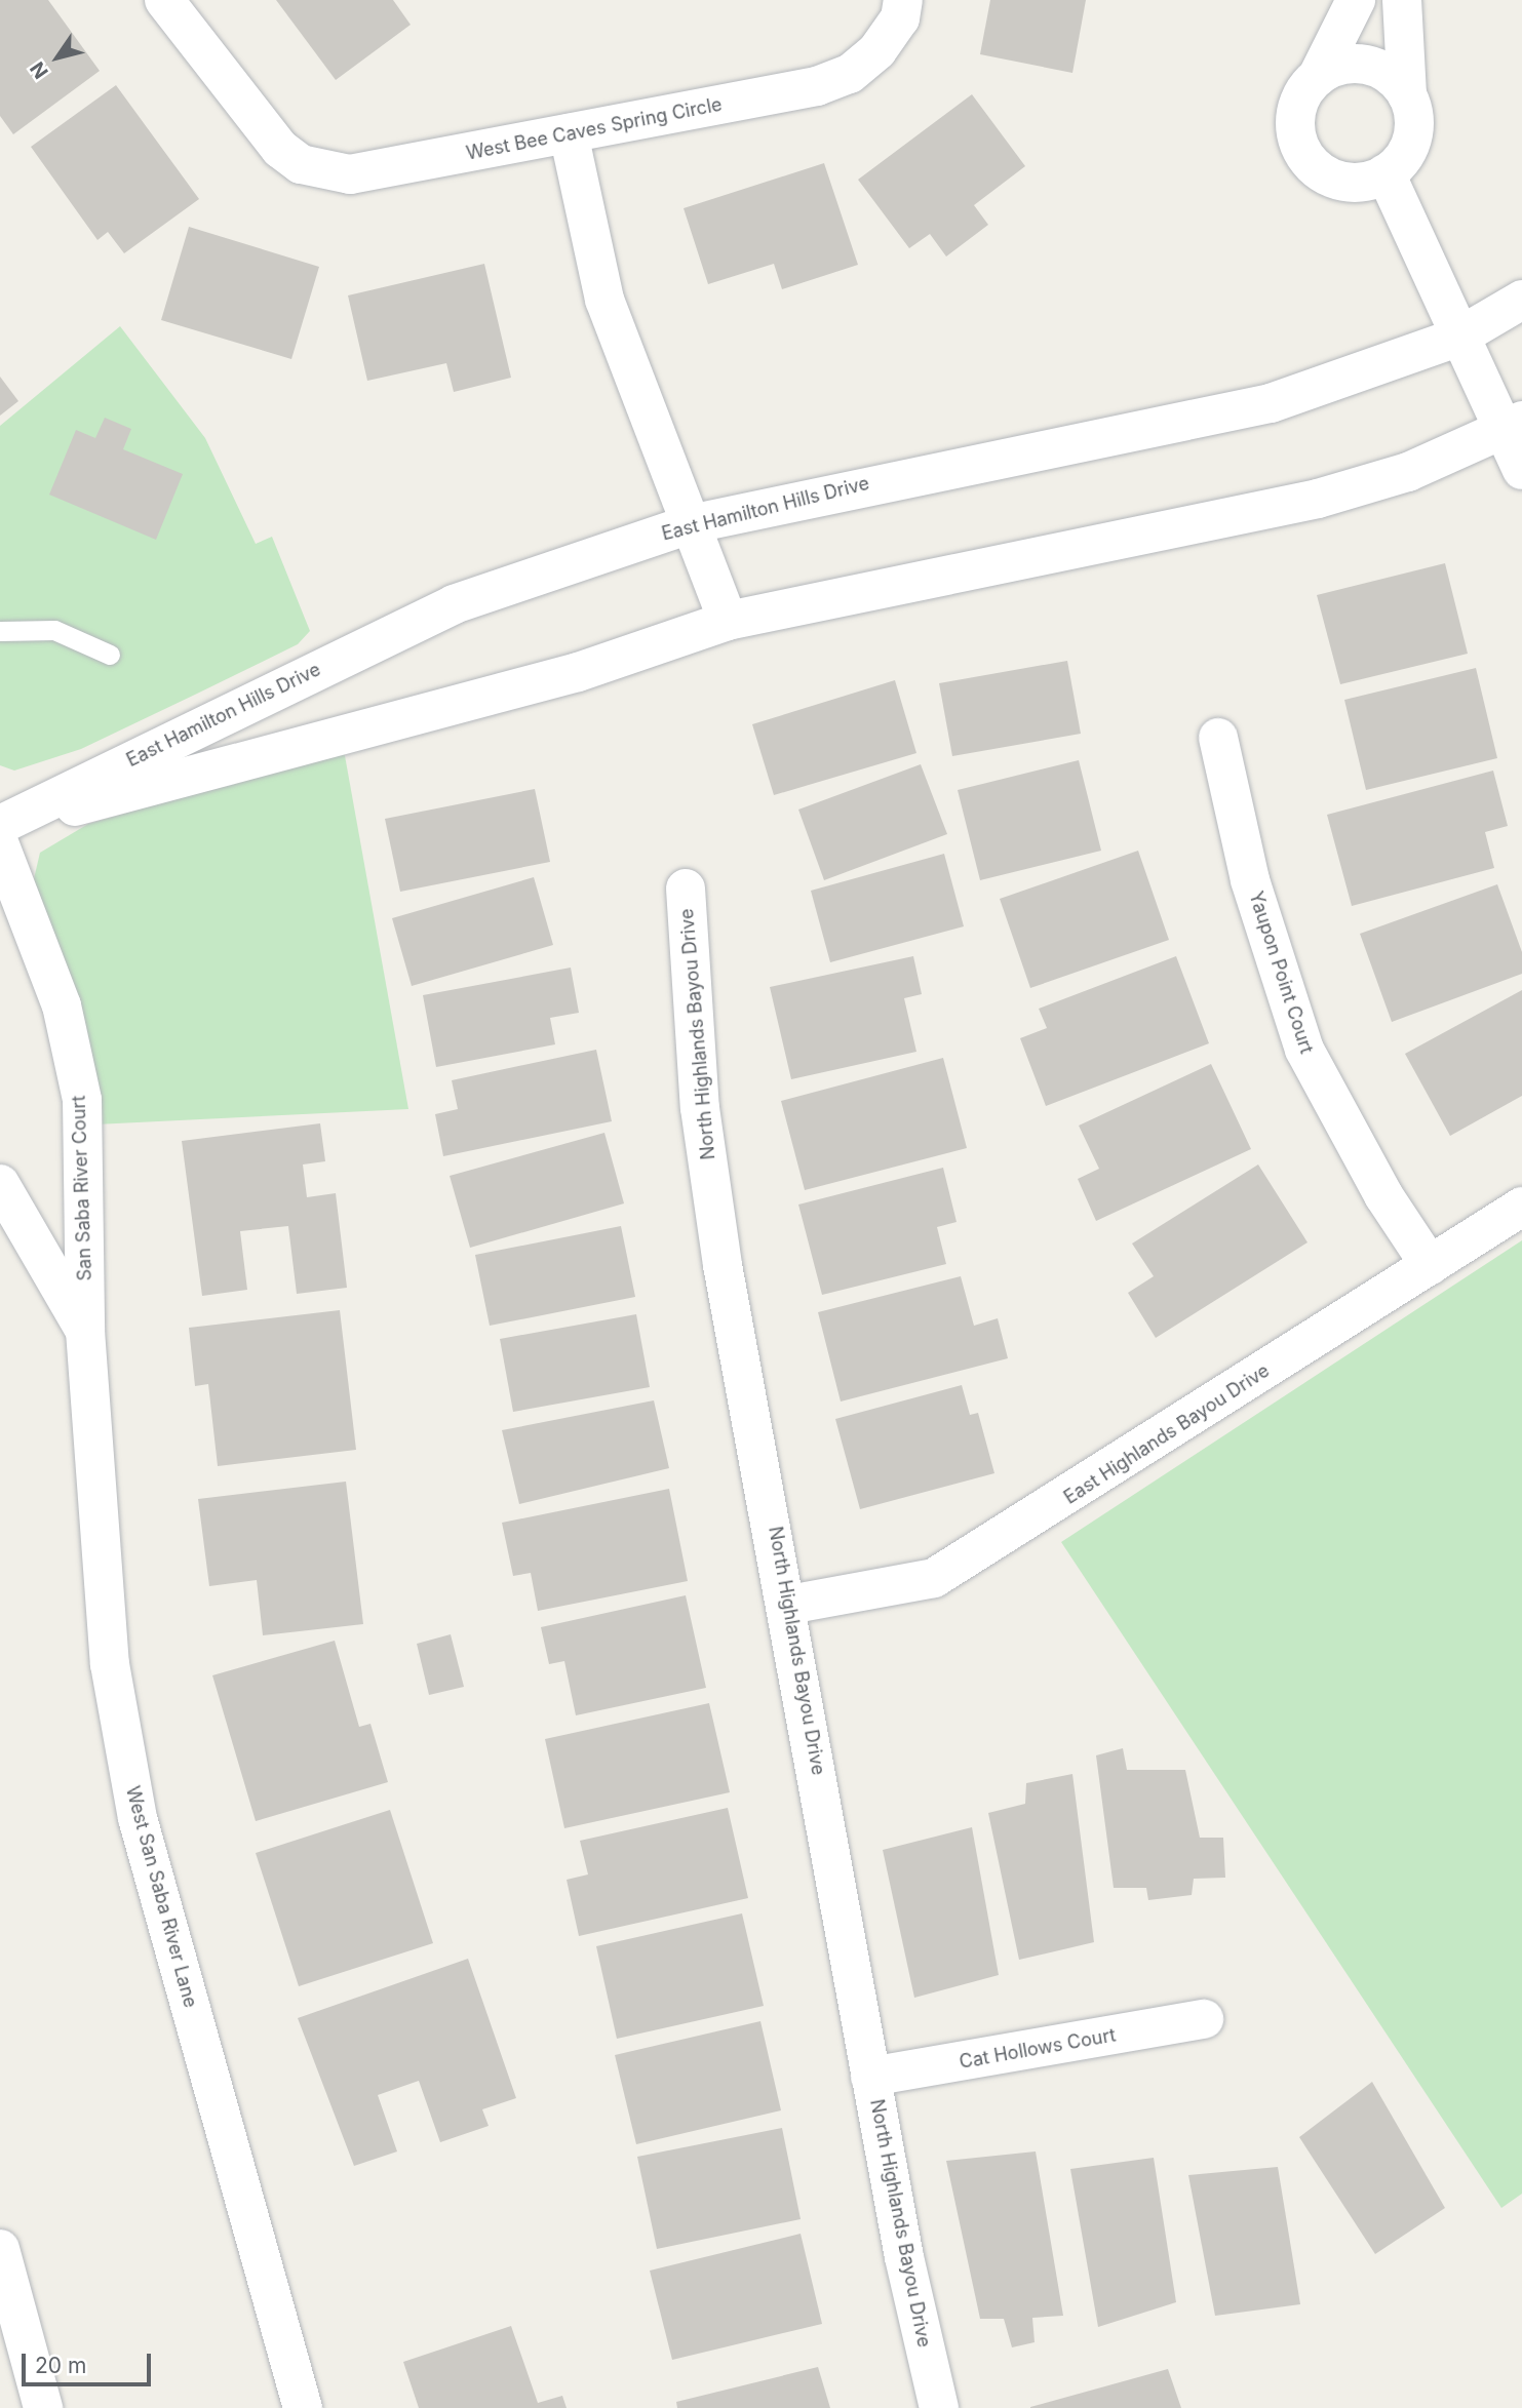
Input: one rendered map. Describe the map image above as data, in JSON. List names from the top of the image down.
{
  "streets": {
    "street": [
      "West Bee Caves Spring Circle",
      "East Hamilton Hills Drive",
      "Yaupon Point Court",
      "North Highlands Bayou Drive",
      "San Saba River Court",
      "East Highlands Bayou Drive",
      "West San Saba River Lane",
      "Cat Hollows Court"
    ]
  },
  "crossings": [
    ["Yaupon Point Court", "East Highlands Bayou Drive"],
    ["North Highlands Bayou Drive", "East Highlands Bayou Drive"],
    ["North Highlands Bayou Drive", "Cat Hollows Court"],
    ["San Saba River Court", "West San Saba River Lane"]
  ],
  "scale_bar": "20 m",
  "north": "bottom left"
}
